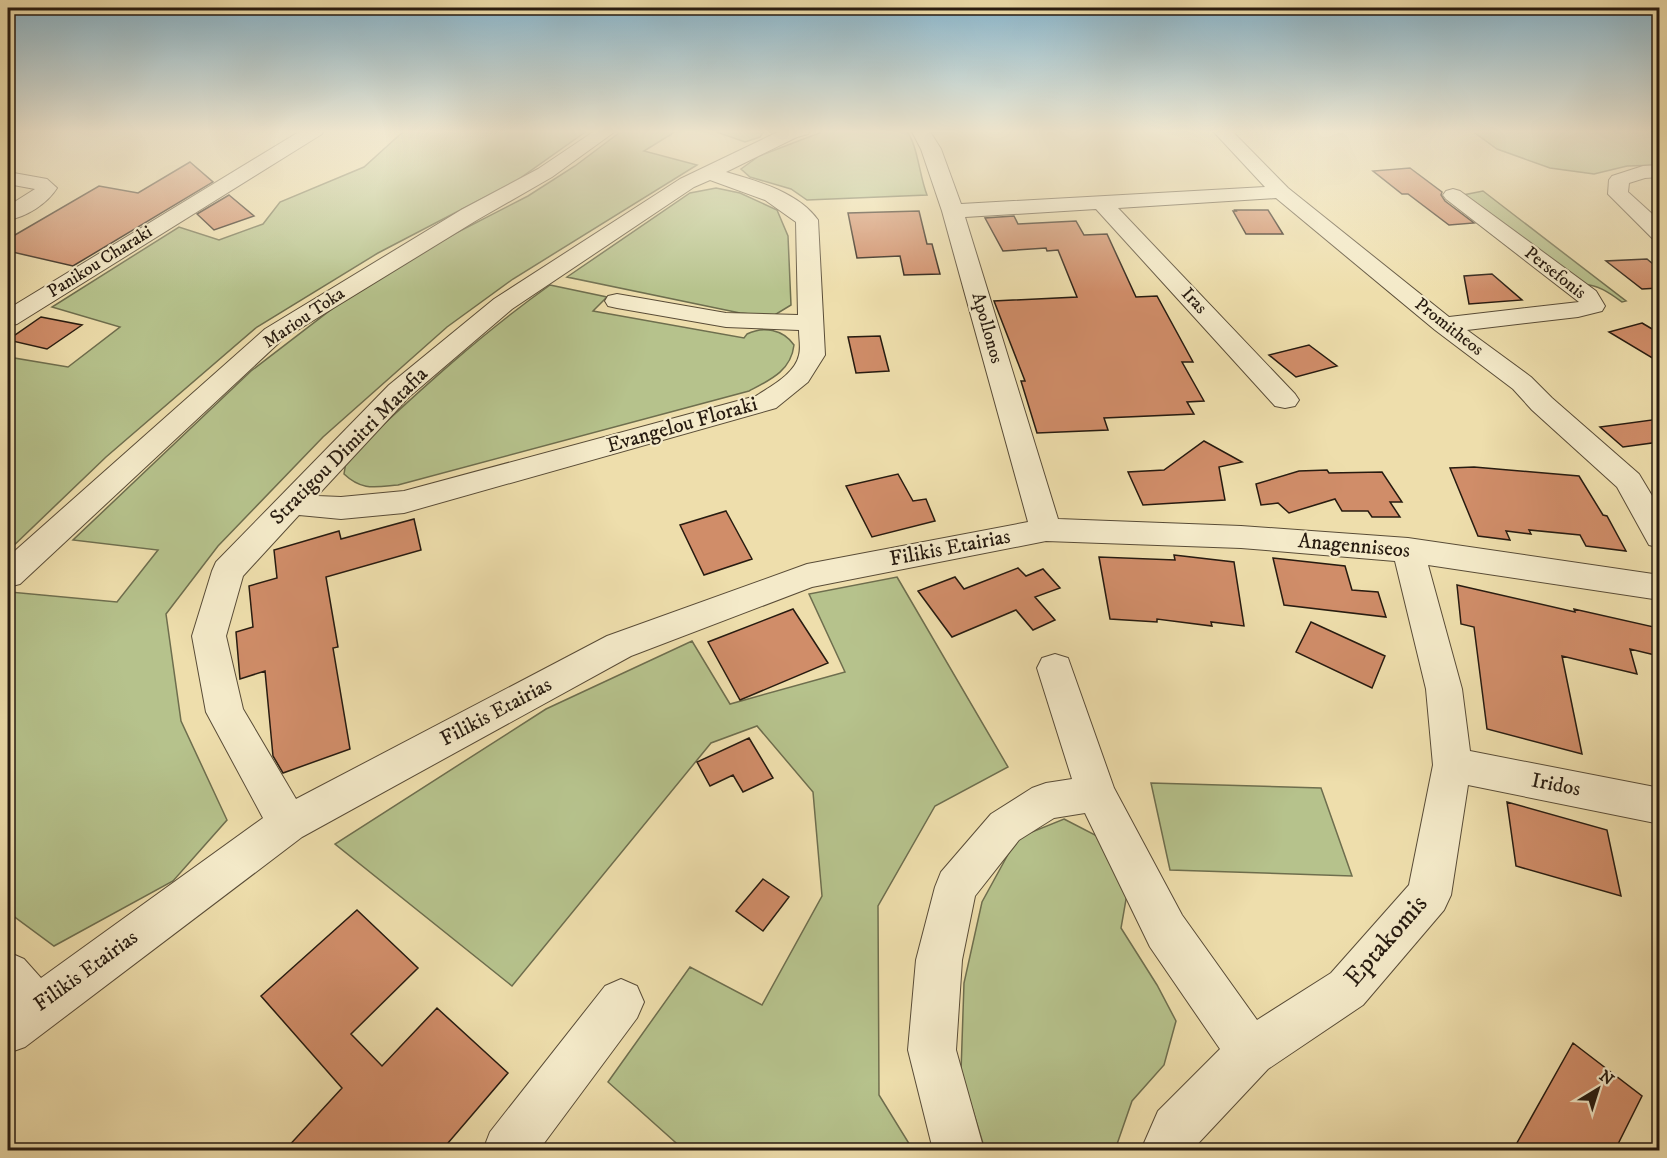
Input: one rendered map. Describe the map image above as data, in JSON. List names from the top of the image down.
{
  "streets": {
    "street": [
      "Panikou Charaki",
      "Persefonis",
      "Iras",
      "Mariou Toka",
      "Promitheos",
      "Apollonos",
      "Evangelou Floraki",
      "Stratigou Dimitri Matafia",
      "Anagenniseos",
      "Filikis Etairias",
      "Iridos",
      "Eptakomis"
    ]
  },
  "crossings": [
    ["Persefonis", "Promitheos"],
    ["Apollonos", "Anagenniseos"],
    ["Apollonos", "Filikis Etairias"],
    ["Evangelou Floraki", "Stratigou Dimitri Matafia"],
    ["Stratigou Dimitri Matafia", "Filikis Etairias"],
    ["Anagenniseos", "Filikis Etairias"],
    ["Anagenniseos", "Eptakomis"],
    ["Iridos", "Eptakomis"]
  ],
  "north": "top right"
}
